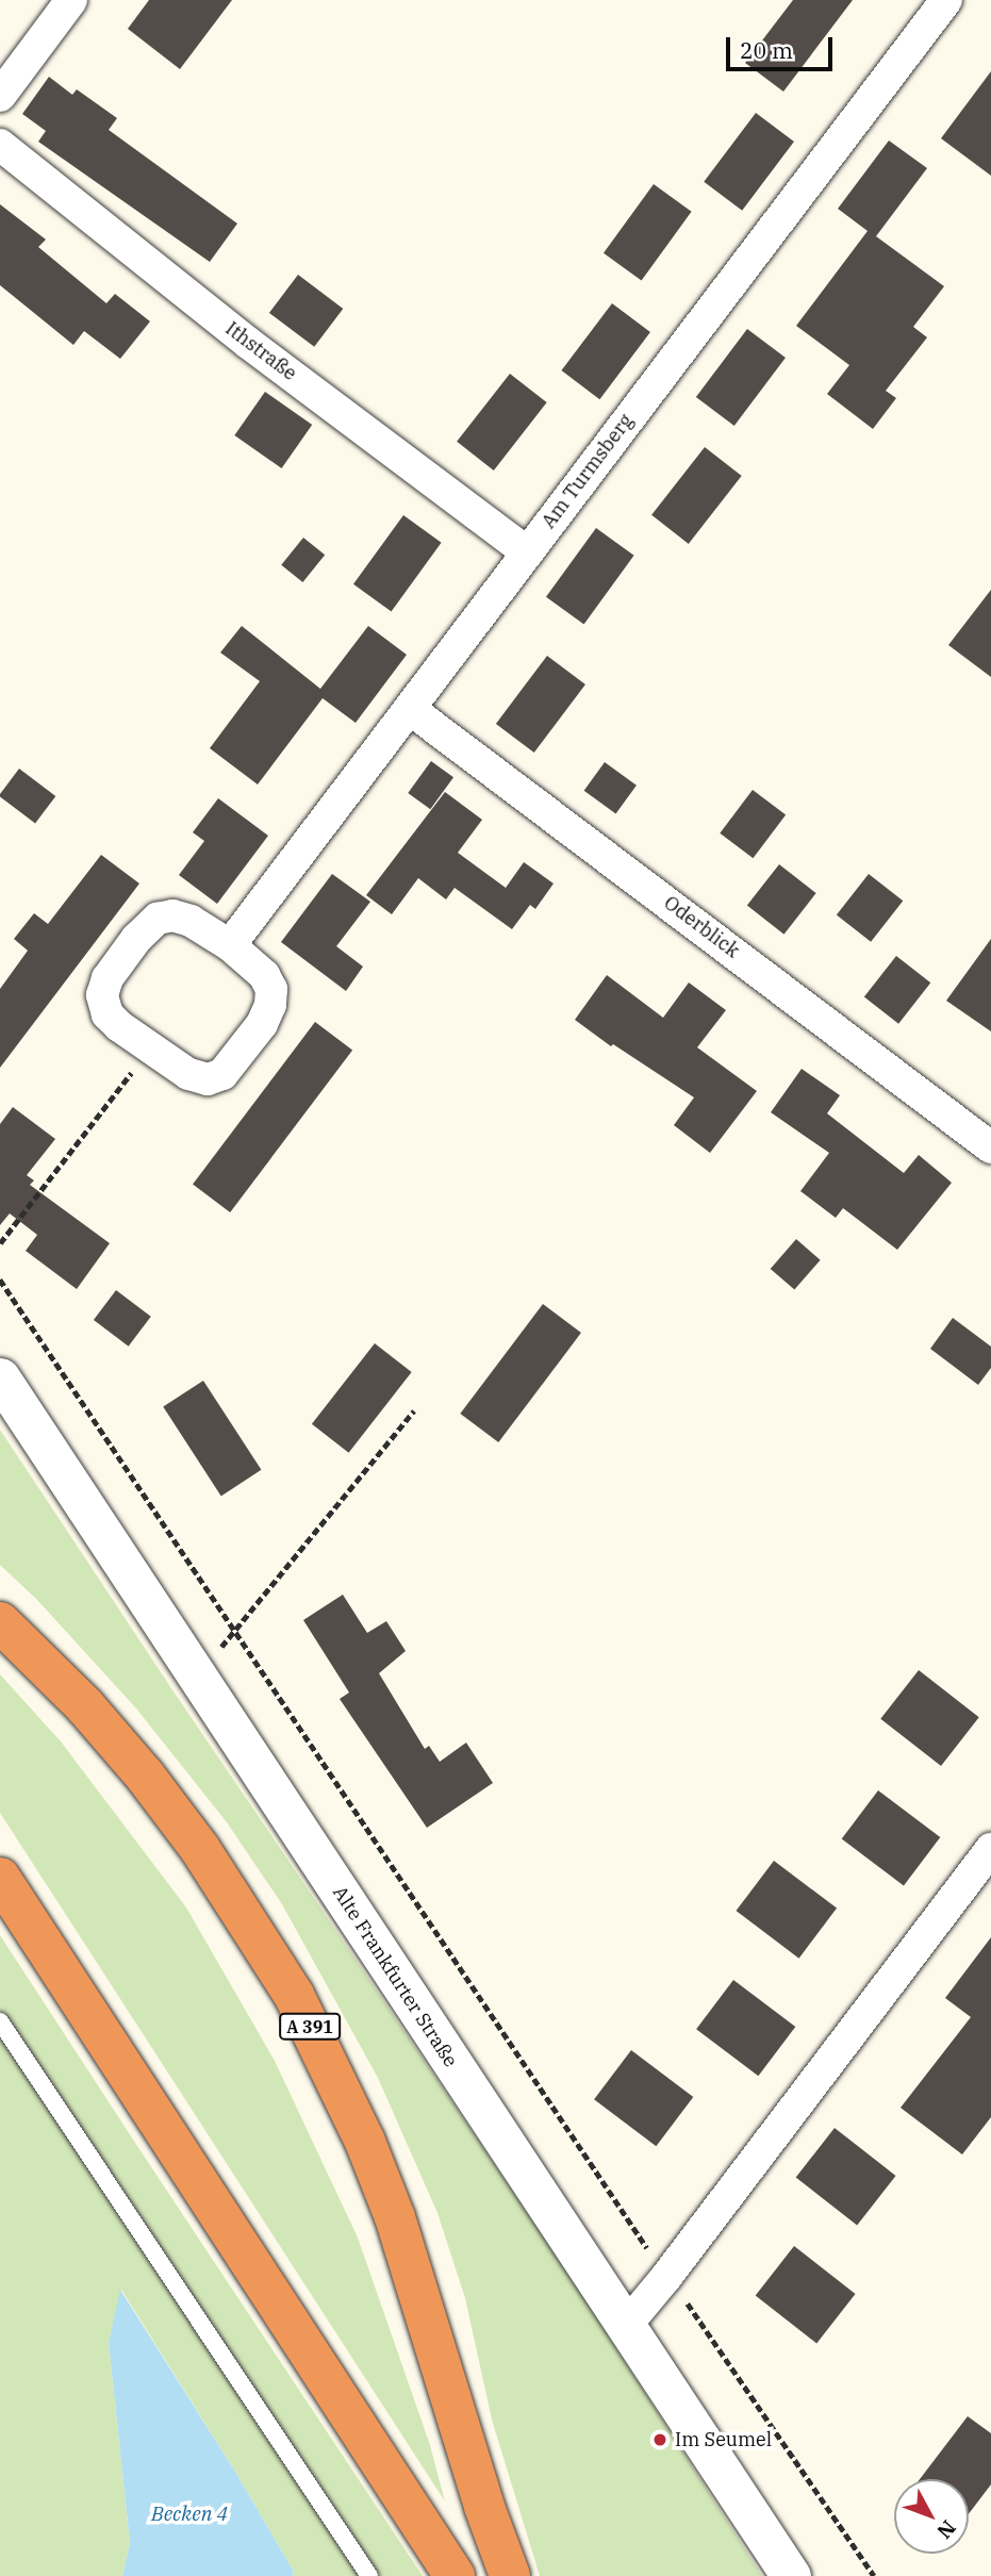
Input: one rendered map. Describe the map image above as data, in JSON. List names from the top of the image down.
{
  "streets": {
    "highway": ["A 391"],
    "street": [
      "Ithstraße",
      "Am Turmsberg",
      "Oderblick",
      "Alte Frankfurter Straße"
    ]
  },
  "crossings": [
    ["Ithstraße", "Am Turmsberg"],
    ["Am Turmsberg", "Oderblick"]
  ],
  "water": ["Becken 4"],
  "places": ["Im Seumel"],
  "scale_bar": "20 m",
  "north": "bottom right"
}
